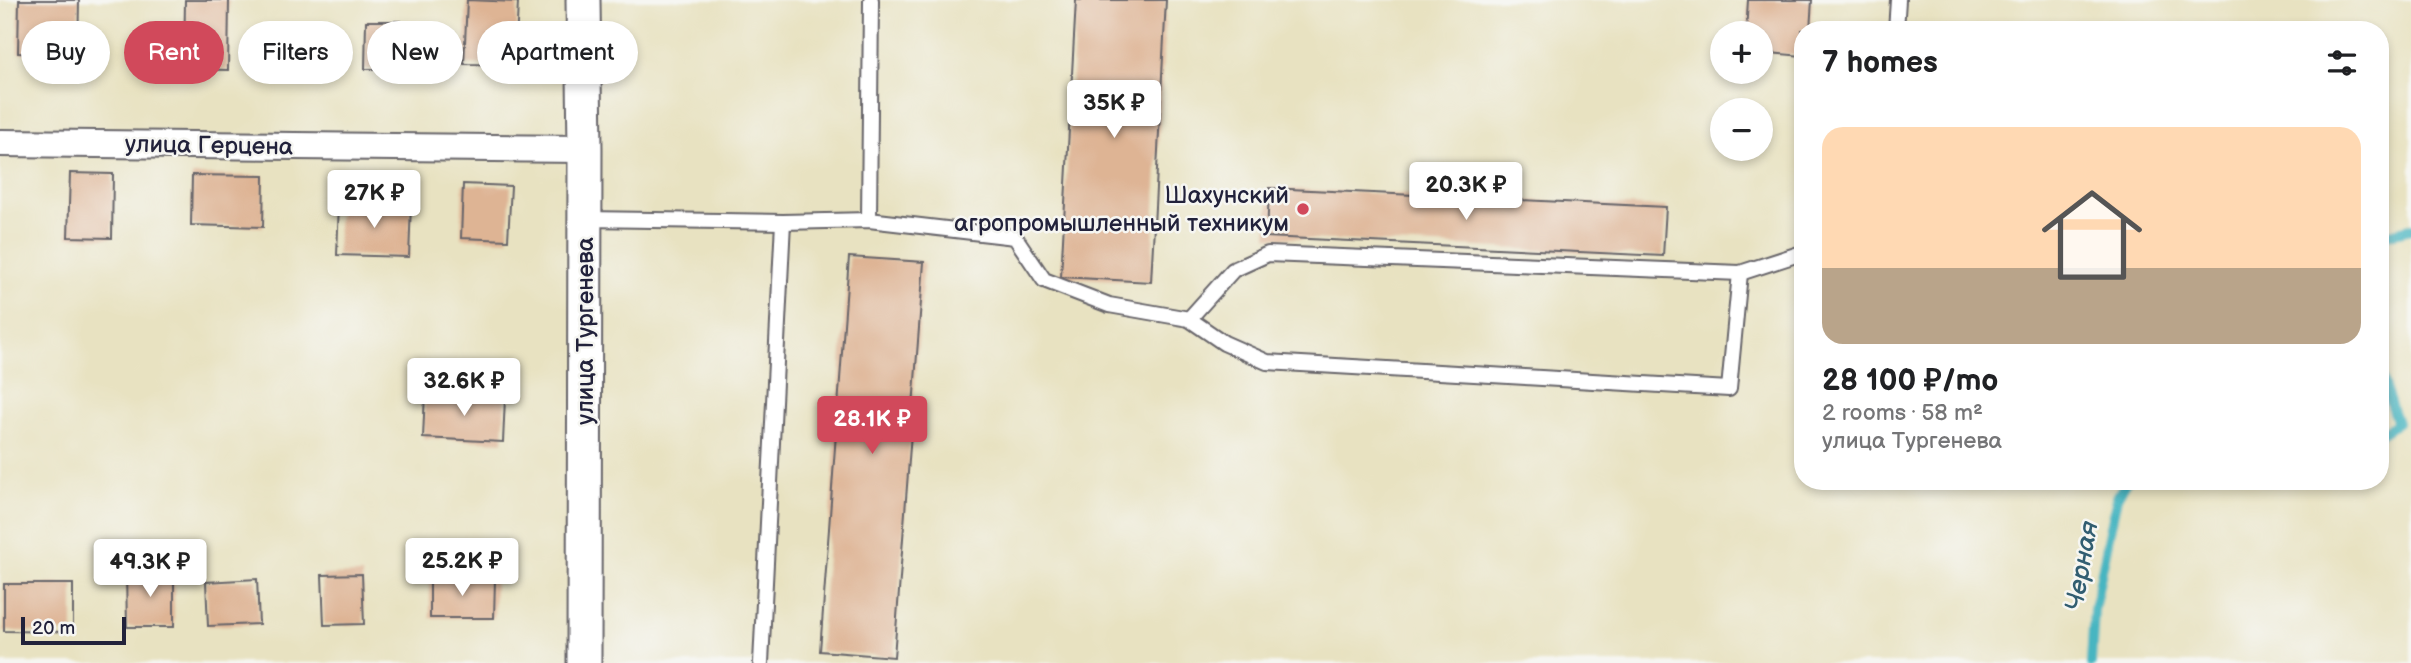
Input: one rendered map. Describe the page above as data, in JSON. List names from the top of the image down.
{
  "streets": {
    "street": ["улица Герцена", "улица Тургенева"]
  },
  "crossings": [
    ["улица Герцена", "улица Тургенева"]
  ],
  "water": ["Черная"],
  "places": ["Шахунский агропромышленный техникум"],
  "scale_bar": "20 m",
  "page": {
    "map_buttons": ["+", "−"],
    "chip": [
      "Buy",
      "Rent",
      "Filters",
      "New",
      "Apartment"
    ],
    "heading": "7 homes",
    "price": [
      "35K ₽",
      "20.3K ₽",
      "27K ₽",
      "32.6K ₽",
      "28.1K ₽",
      "25.2K ₽",
      "49.3K ₽"
    ],
    "list": [
      {
        "name": "28 100 ₽/mo",
        "note": "2 rooms · 58 m² · улица Тургенева"
      }
    ],
    "scale": "20 m"
  }
}
